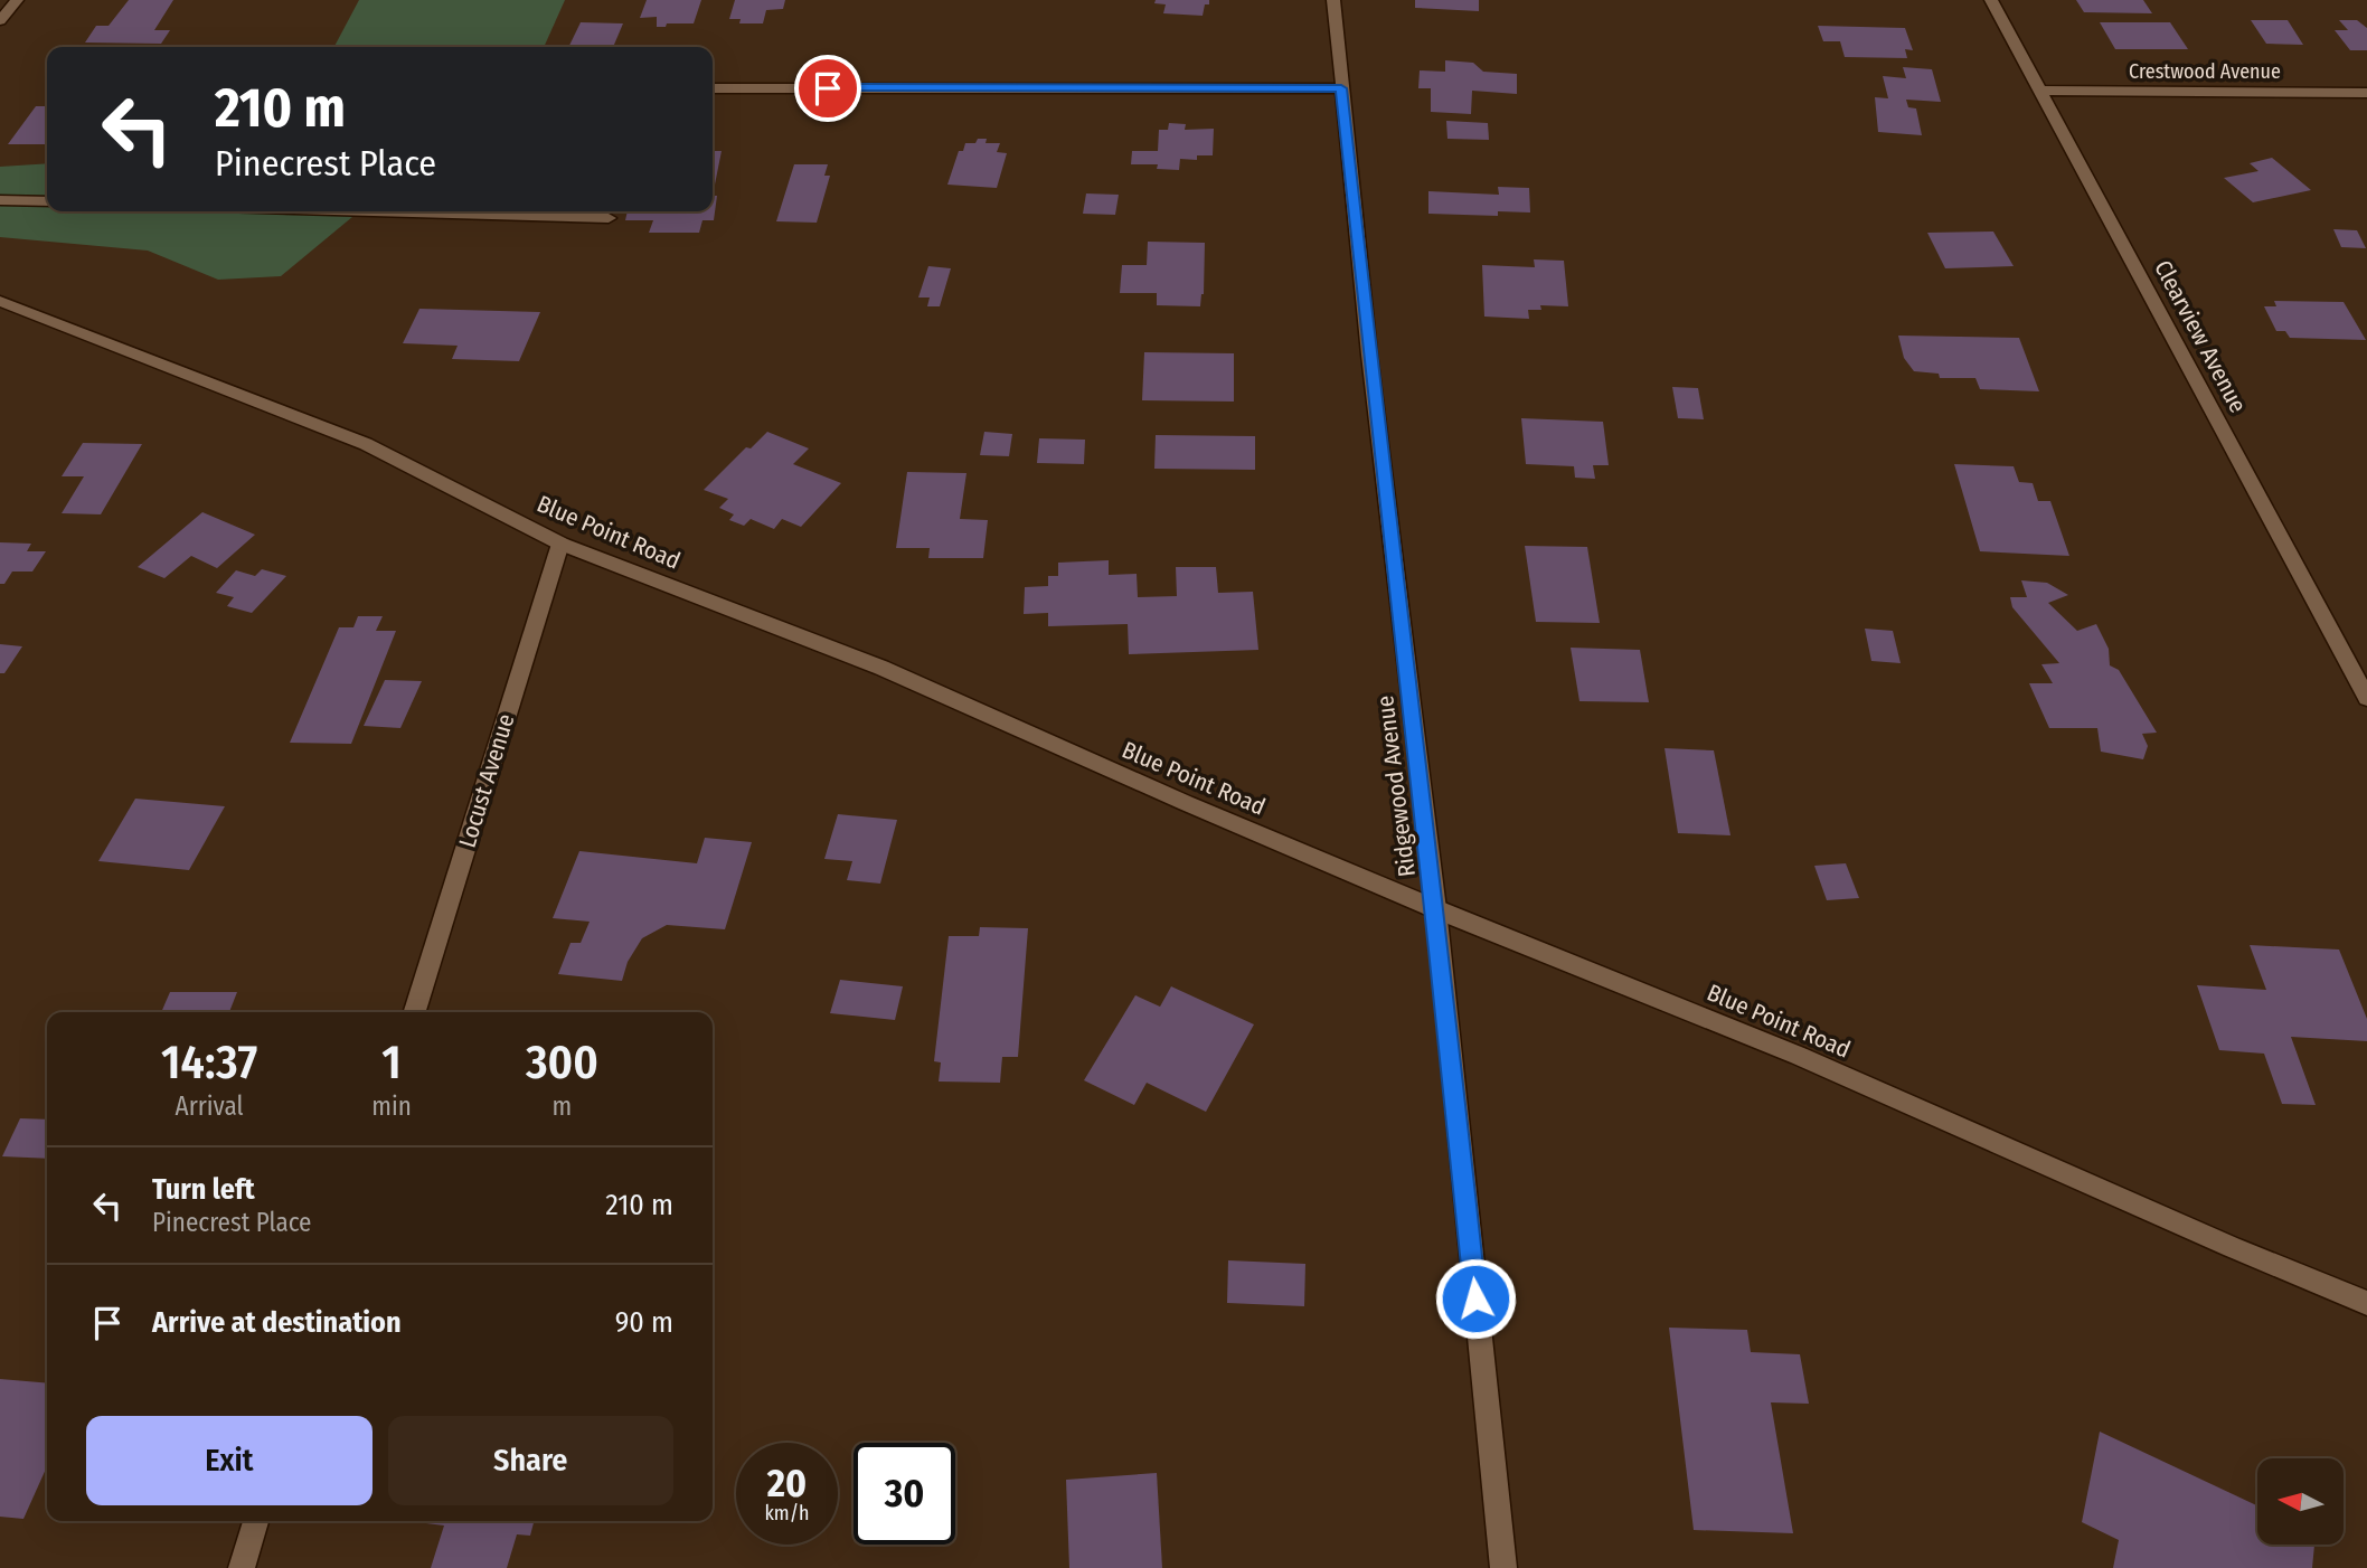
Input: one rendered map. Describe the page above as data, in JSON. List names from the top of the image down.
{
  "streets": {
    "street": [
      "Crestwood Avenue",
      "Clearview Avenue",
      "Blue Point Road",
      "Locust Avenue",
      "Ridgewood Avenue"
    ]
  },
  "crossings": [
    ["Crestwood Avenue", "Clearview Avenue"],
    ["Blue Point Road", "Locust Avenue"],
    ["Blue Point Road", "Ridgewood Avenue"]
  ],
  "north": "left",
  "page": {
    "turn": ["210 m", "Pinecrest Place"],
    "eta": [
      "14:37",
      "Arrival",
      "1",
      "min",
      "300",
      "m"
    ],
    "list": [
      {
        "name": "Turn left",
        "note": "Pinecrest Place",
        "value": "210 m"
      },
      {
        "name": "Arrive at destination",
        "value": "90 m"
      }
    ],
    "buttons": ["Exit", "Share"],
    "speed": "20 km/h",
    "limit": "30"
  }
}
